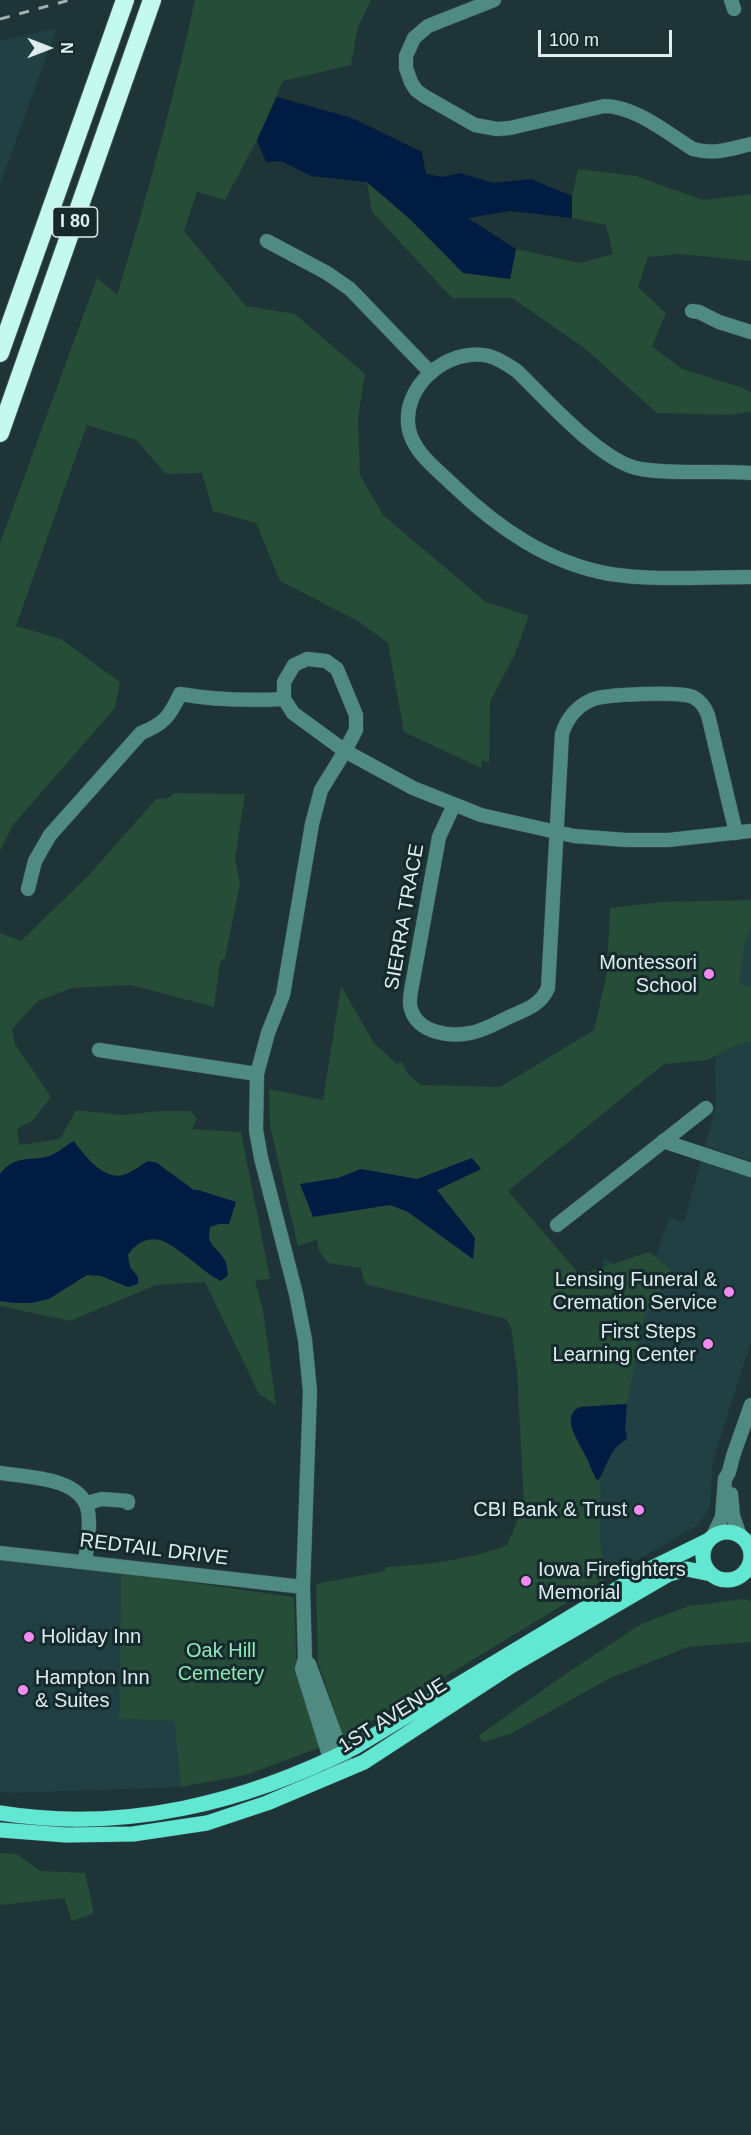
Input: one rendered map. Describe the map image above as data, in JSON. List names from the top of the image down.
{
  "streets": {
    "highway": ["I 80"],
    "main road": ["1ST AVENUE"],
    "street": ["SIERRA TRACE", "REDTAIL DRIVE"]
  },
  "parks": ["Oak Hill Cemetery"],
  "places": [
    "Montessori School",
    "Lensing Funeral & Cremation Service",
    "First Steps Learning Center",
    "CBI Bank & Trust",
    "Iowa Firefighters Memorial",
    "Holiday Inn",
    "Hampton Inn & Suites"
  ],
  "scale_bar": "100 m",
  "north": "right"
}
